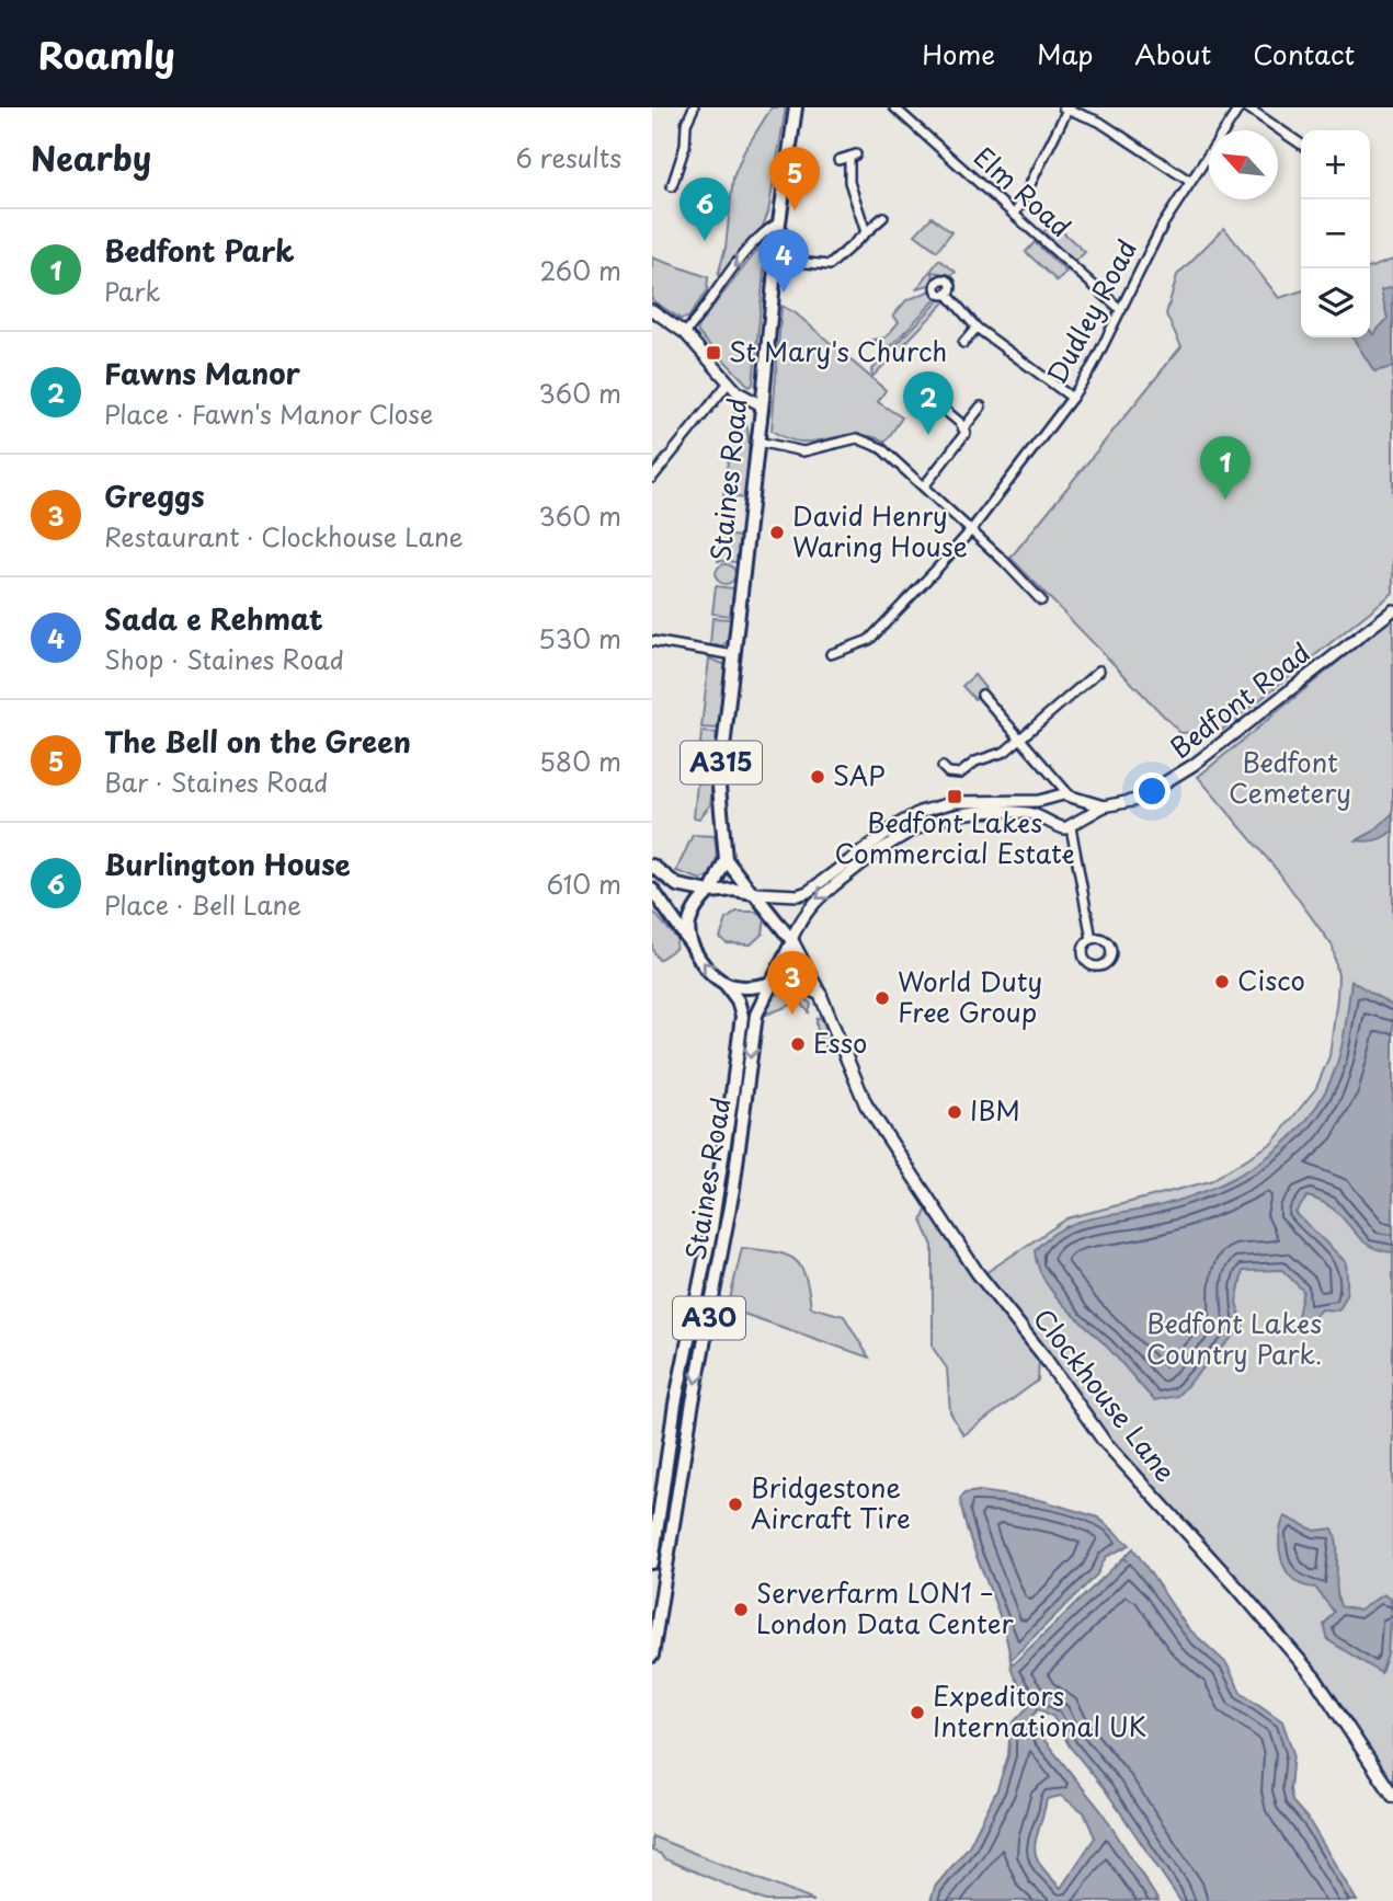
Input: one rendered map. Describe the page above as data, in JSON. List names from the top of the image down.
{
  "streets": {
    "main road": [
      "Staines Road",
      "A315",
      "A30",
      "Clockhouse Lane"
    ],
    "street": ["Elm Road", "Dudley Road", "Bedfont Road"]
  },
  "crossings": [
    ["Elm Road", "Dudley Road"],
    ["Staines Road", "Clockhouse Lane"]
  ],
  "parks": ["Bedfont Cemetery", "Bedfont Lakes Country Park."],
  "places": {
    "transit": ["St Mary's Church", "Bedfont Lakes Commercial Estate"],
    "other": [
      "David Henry Waring House",
      "SAP",
      "Cisco",
      "World Duty Free Group",
      "Esso",
      "IBM",
      "Bridgestone Aircraft Tire",
      "Serverfarm LON1 – London Data Center",
      "Expeditors International UK"
    ]
  },
  "north": "top left",
  "page": {
    "header": "Roamly",
    "nav": [
      "Home",
      "Map",
      "About",
      "Contact"
    ],
    "heading": ["Nearby", "6 results"],
    "map_buttons": ["+", "−"],
    "pins": [
      "5",
      "6",
      "4",
      "2",
      "1",
      "3"
    ],
    "list": [
      {
        "mark": "1",
        "name": "Bedfont Park",
        "note": "Park",
        "value": "260 m"
      },
      {
        "mark": "2",
        "name": "Fawns Manor",
        "note": "Place · Fawn's Manor Close",
        "value": "360 m"
      },
      {
        "mark": "3",
        "name": "Greggs",
        "note": "Restaurant · Clockhouse Lane",
        "value": "360 m"
      },
      {
        "mark": "4",
        "name": "Sada e Rehmat",
        "note": "Shop · Staines Road",
        "value": "530 m"
      },
      {
        "mark": "5",
        "name": "The Bell on the Green",
        "note": "Bar · Staines Road",
        "value": "580 m"
      },
      {
        "mark": "6",
        "name": "Burlington House",
        "note": "Place · Bell Lane",
        "value": "610 m"
      }
    ]
  }
}
